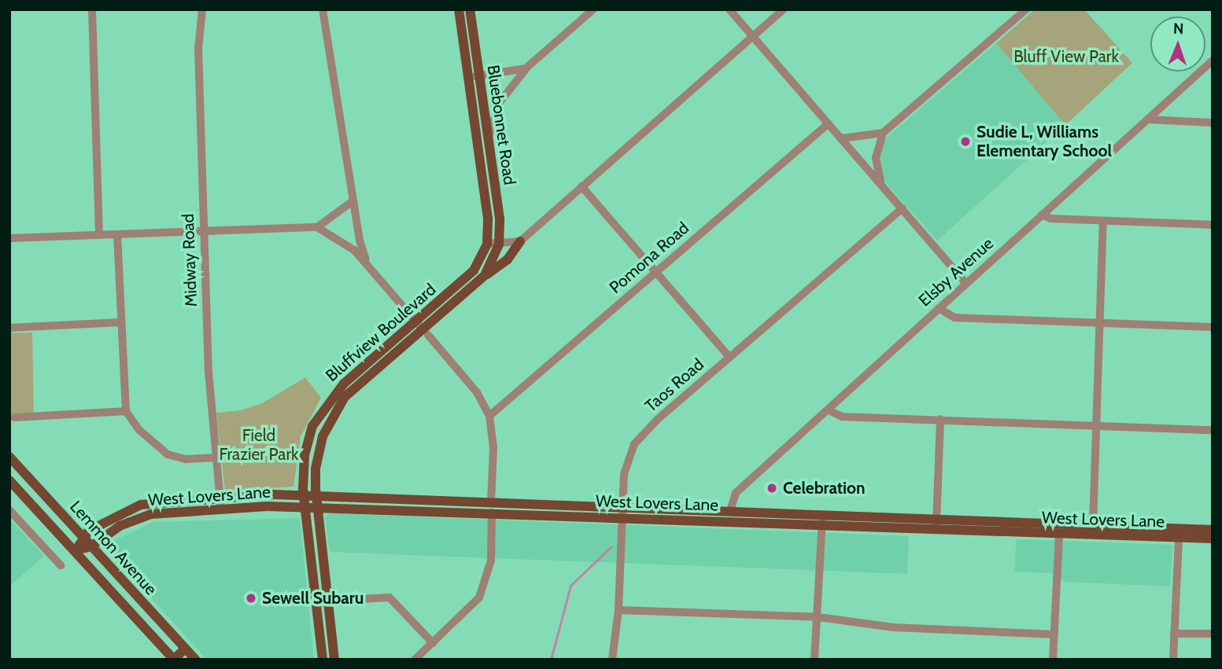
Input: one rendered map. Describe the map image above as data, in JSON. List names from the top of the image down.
{
  "streets": {
    "main road": [
      "Bluebonnet Road",
      "Bluffview Boulevard",
      "West Lovers Lane",
      "Lemmon Avenue"
    ],
    "street": [
      "Pomona Road",
      "Midway Road",
      "Elsby Avenue",
      "Taos Road"
    ]
  },
  "crossings": [
    ["Bluebonnet Road", "Bluffview Boulevard"],
    ["Midway Road", "West Lovers Lane"],
    ["Elsby Avenue", "West Lovers Lane"],
    ["Bluffview Boulevard", "West Lovers Lane"],
    ["Taos Road", "West Lovers Lane"],
    ["West Lovers Lane", "Lemmon Avenue"]
  ],
  "parks": ["Bluff View Park", "Field Frazier Park"],
  "places": ["Sudie L, Williams Elementary School", "Celebration", "Sewell Subaru"],
  "north": "top"
}
